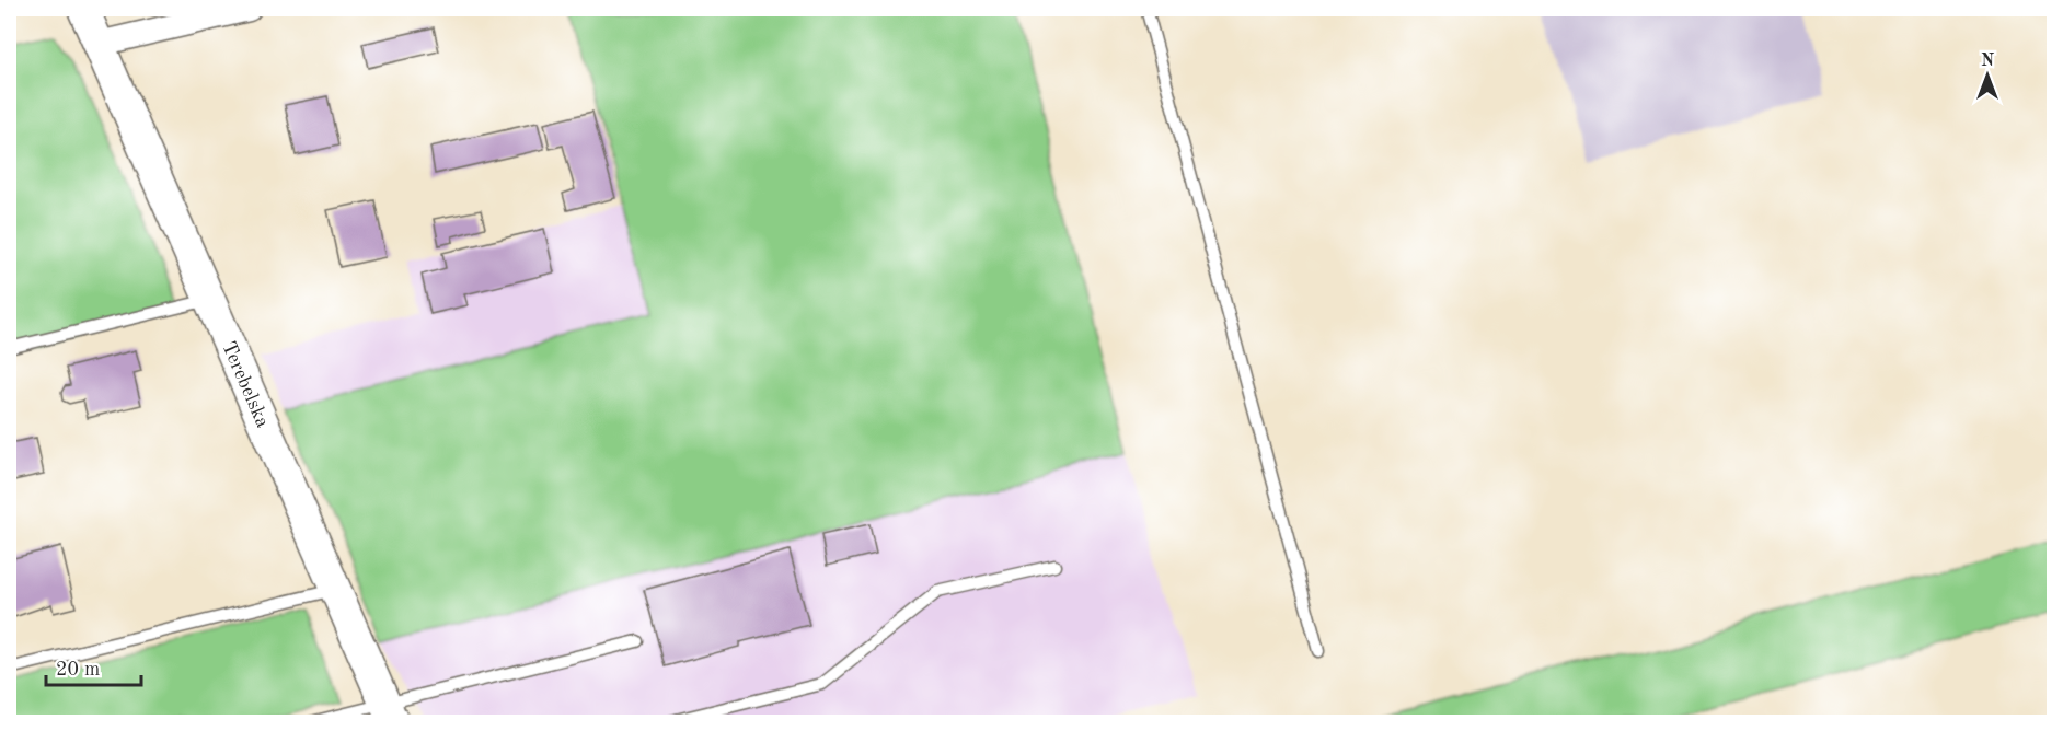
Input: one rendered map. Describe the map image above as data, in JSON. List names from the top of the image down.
{
  "streets": {
    "street": ["Terebelska"]
  },
  "scale_bar": "20 m",
  "north": "top"
}
